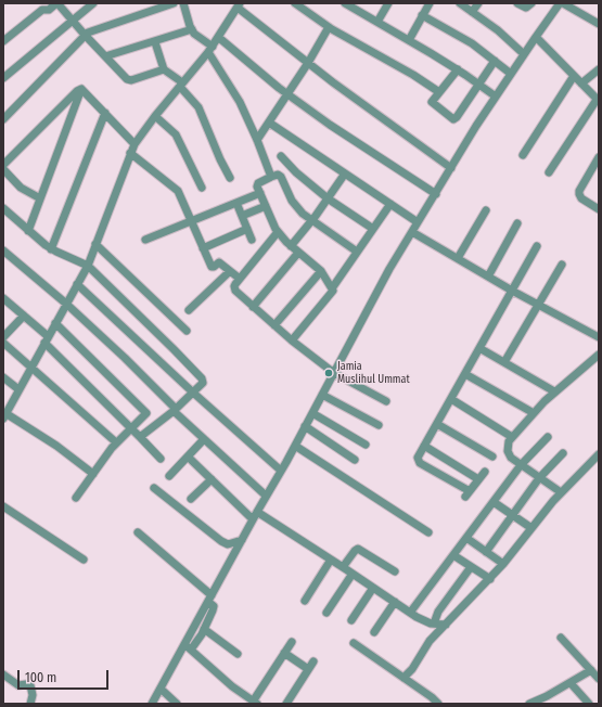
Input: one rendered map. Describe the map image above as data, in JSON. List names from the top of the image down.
{
  "places": ["Jamia Muslihul Ummat"],
  "scale_bar": "100 m"
}
